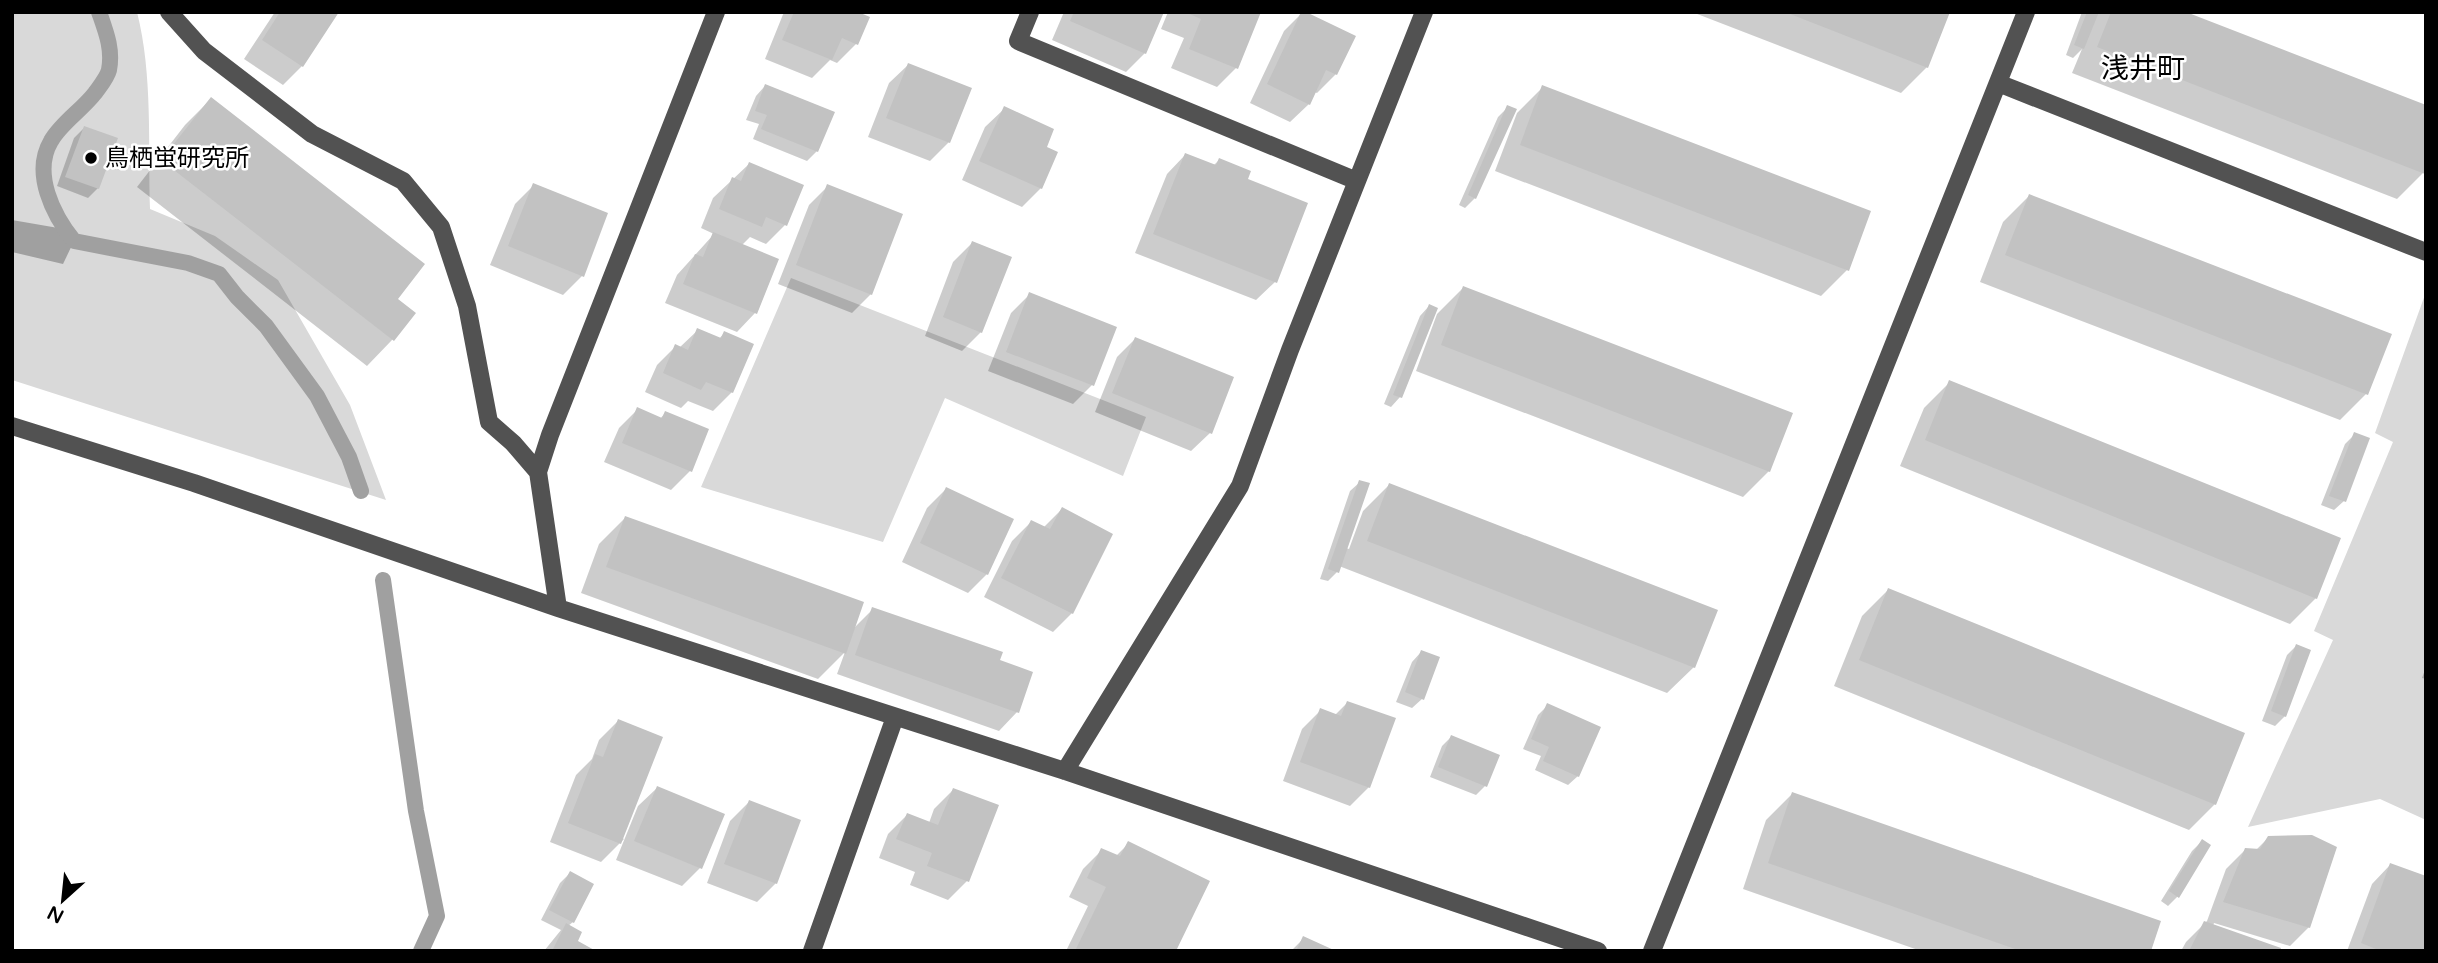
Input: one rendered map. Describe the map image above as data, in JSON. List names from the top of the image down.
{
  "districts": ["浅井町"],
  "places": ["鳥栖蛍研究所"],
  "north": "bottom left"
}
